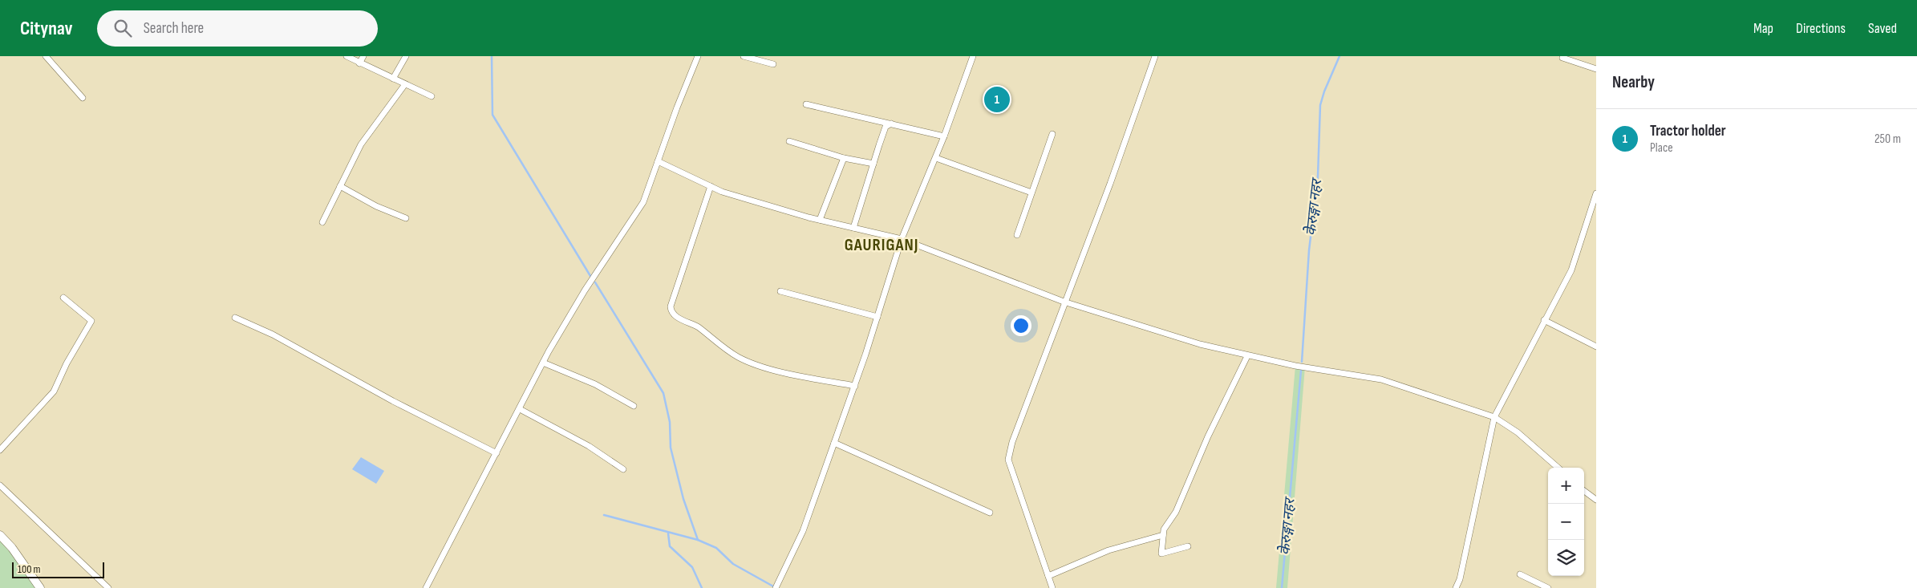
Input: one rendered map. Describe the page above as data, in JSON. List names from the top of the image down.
{
  "districts": ["GAURIGANJ"],
  "water": ["केेरुङ्गा नहर"],
  "scale_bar": "100 m",
  "page": {
    "header": "Citynav",
    "search": "Search here",
    "nav": ["Map", "Directions", "Saved"],
    "heading": "Nearby",
    "pins": "1",
    "list": [
      {
        "mark": "1",
        "name": "Tractor holder",
        "note": "Place",
        "value": "250 m"
      }
    ],
    "map_buttons": ["+", "−"],
    "scale": "100 m"
  }
}
